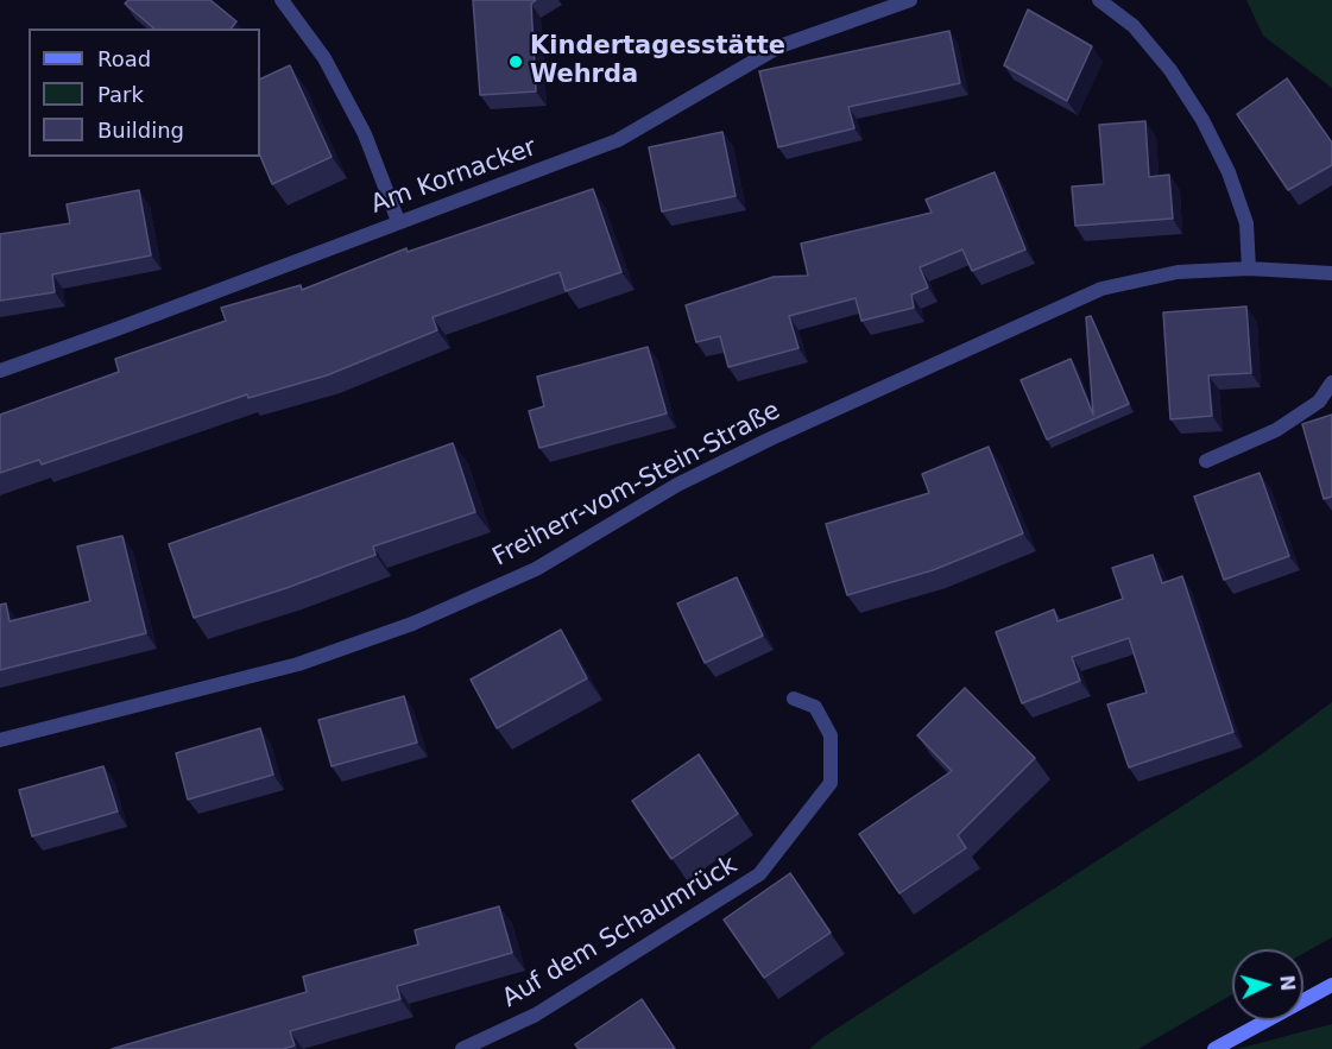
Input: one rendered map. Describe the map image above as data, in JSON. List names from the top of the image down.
{
  "streets": {
    "street": ["Am Kornacker", "Freiherr-vom-Stein-Straße", "Auf dem Schaumrück"]
  },
  "places": ["Kindertagesstätte Wehrda"],
  "legend": ["Road", "Park", "Building"],
  "north": "right"
}
